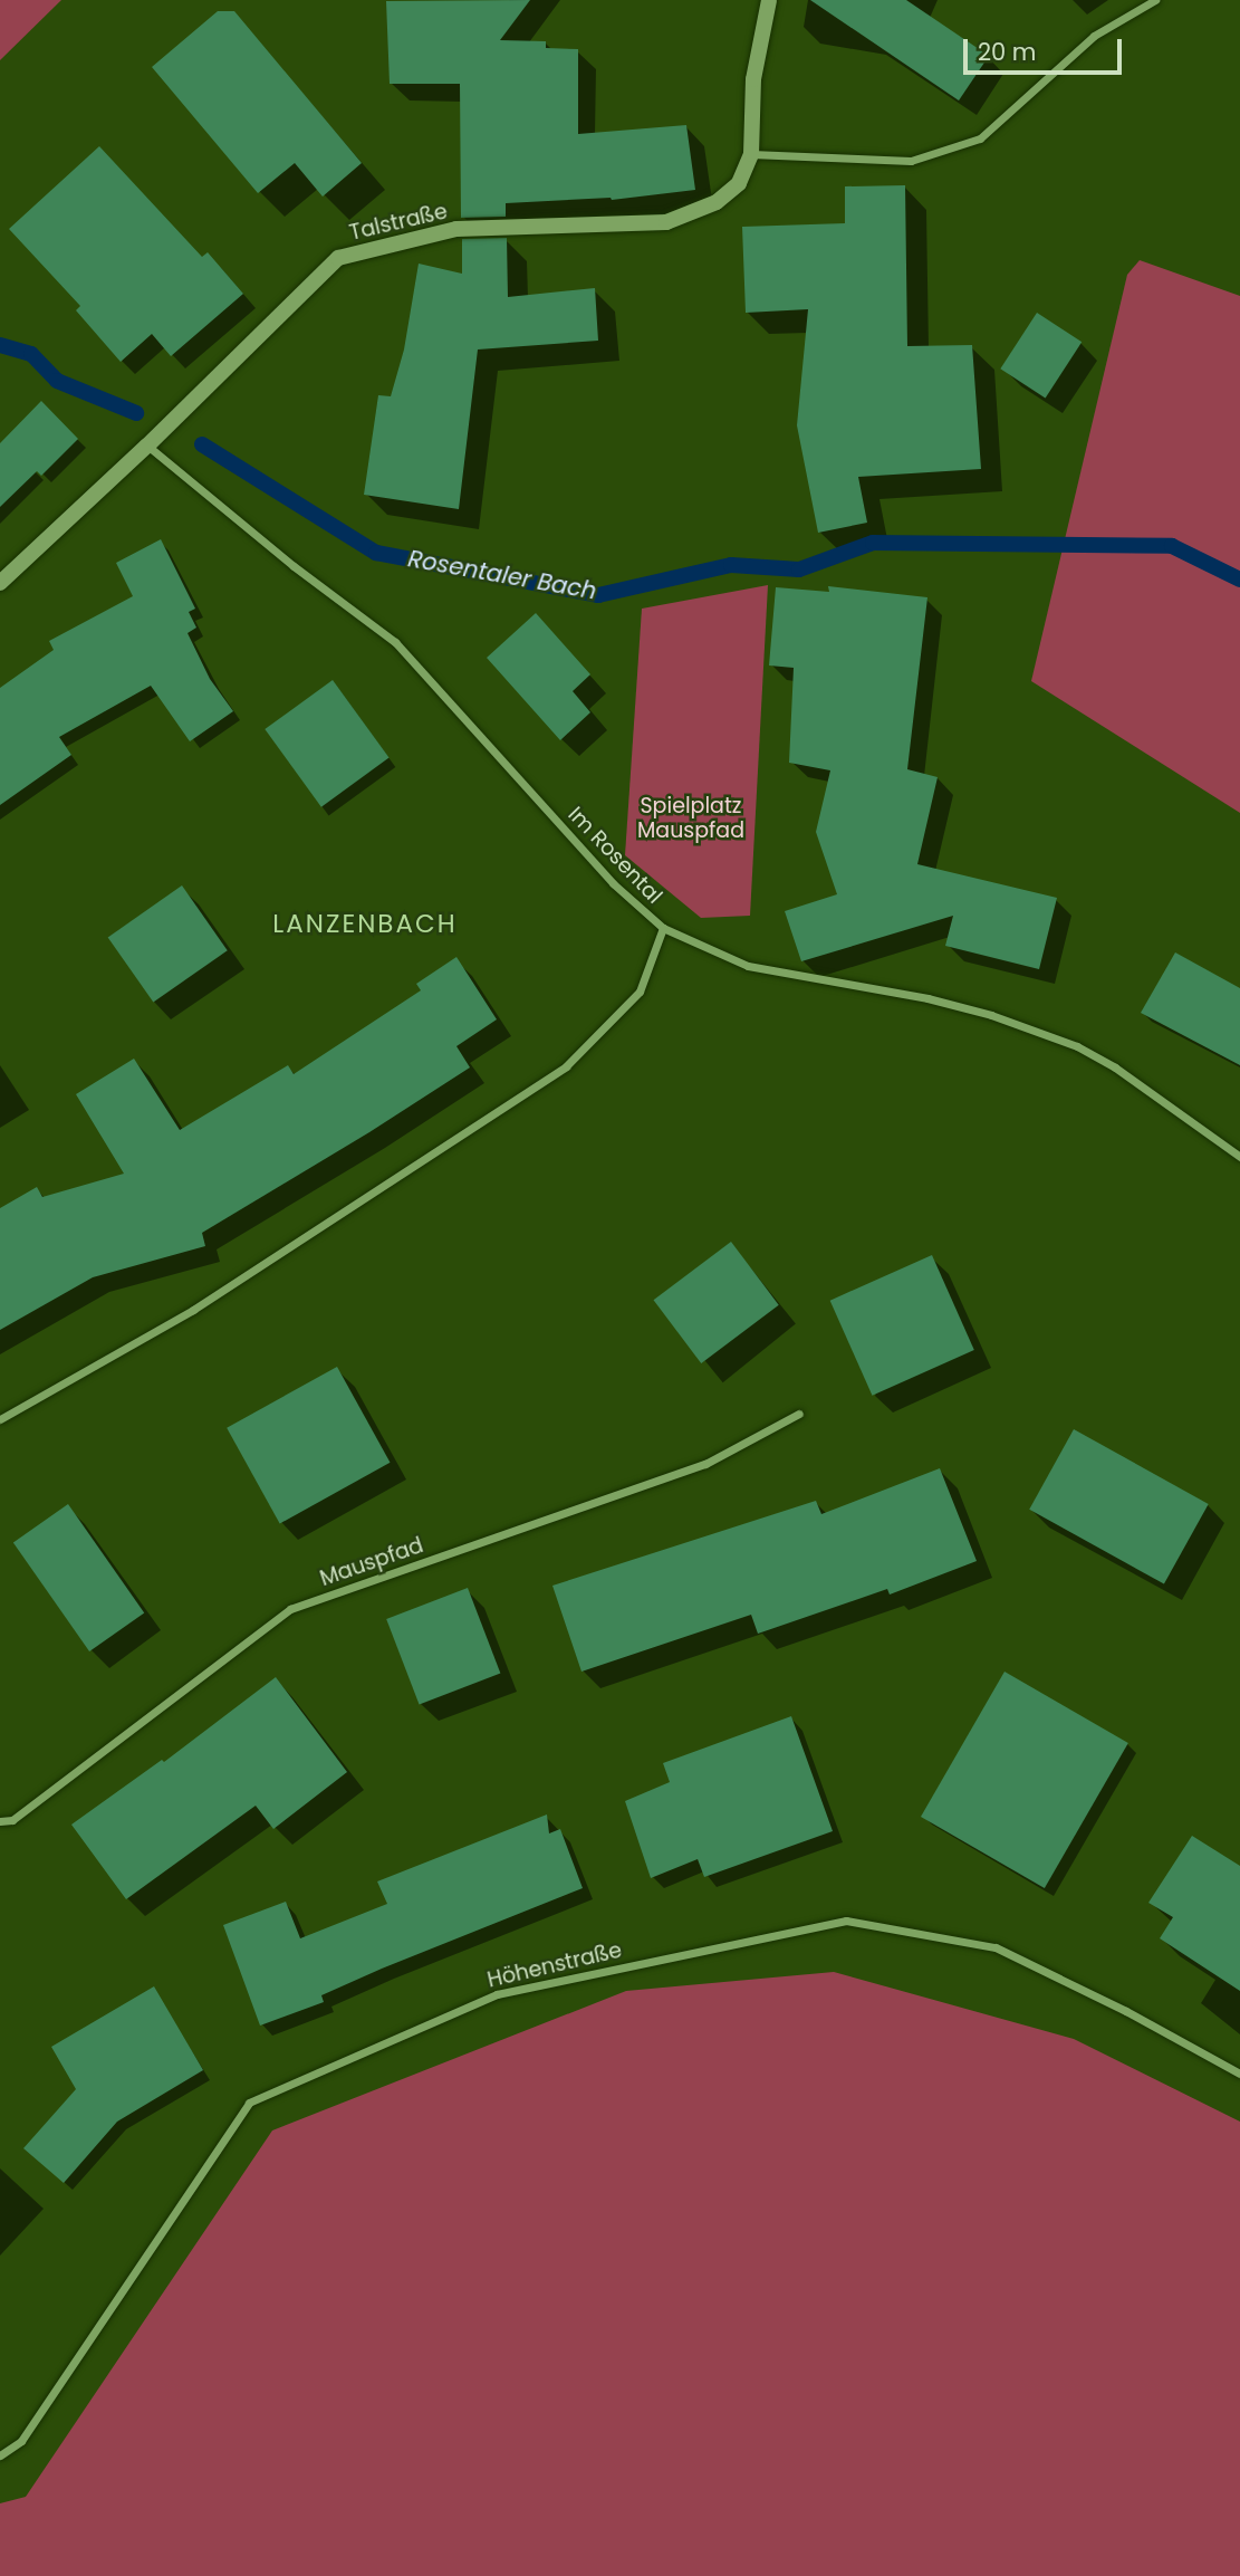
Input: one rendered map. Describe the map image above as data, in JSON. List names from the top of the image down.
{
  "streets": {
    "main road": ["Talstraße"],
    "street": ["Im Rosental", "Mauspfad", "Höhenstraße"]
  },
  "crossings": [
    ["Talstraße", "Im Rosental"]
  ],
  "districts": ["LANZENBACH"],
  "water": ["Rosentaler Bach"],
  "parks": ["Spielplatz Mauspfad"],
  "scale_bar": "20 m"
}
